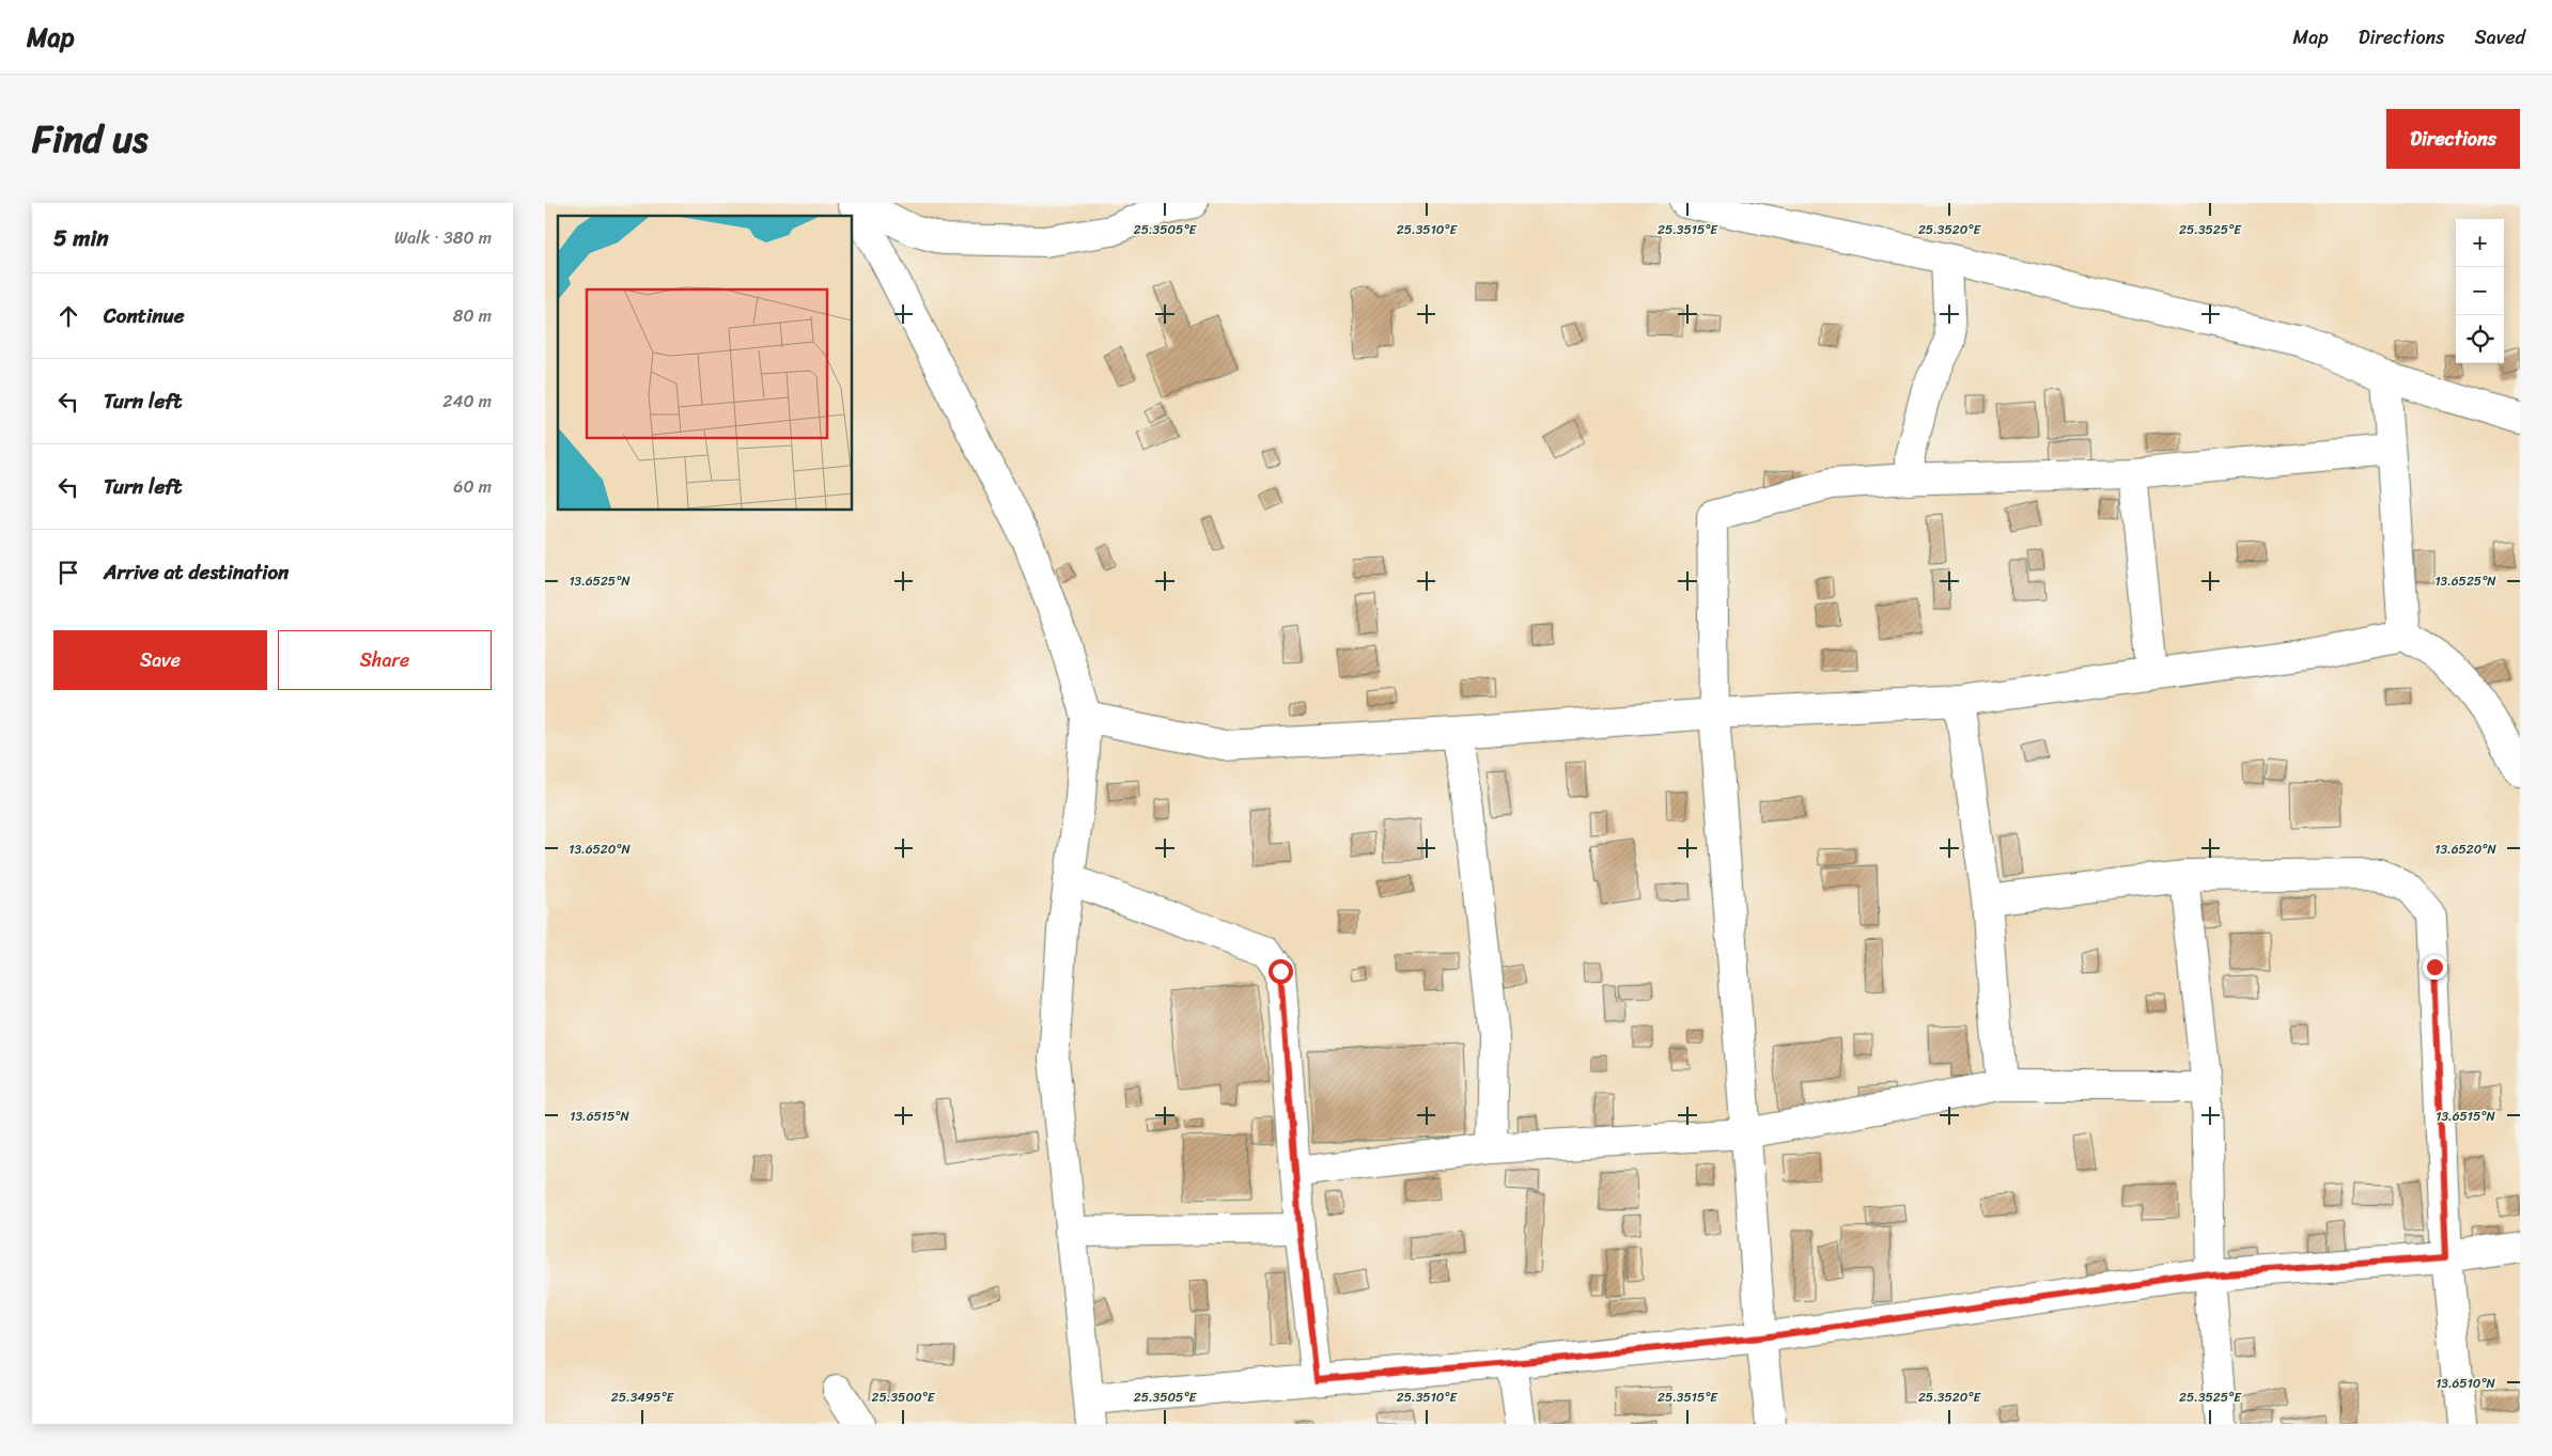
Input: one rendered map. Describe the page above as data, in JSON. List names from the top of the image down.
{
  "page": {
    "header": "Map",
    "nav": ["Map", "Directions", "Saved"],
    "title": "Find us",
    "buttons": [
      "Directions",
      ["Save", "Share"]
    ],
    "heading": ["5 min", "Walk · 380 m"],
    "map_buttons": ["+", "−"],
    "list": [
      ["Continue", "80 m"],
      ["Turn left", "240 m"],
      ["Turn left", "60 m"],
      "Arrive at destination"
    ]
  },
  "coordinates": [
    "25.3505°E",
    "25.3510°E",
    "25.3515°E",
    "25.3520°E",
    "25.3525°E",
    "13.6525°N",
    "13.6520°N",
    "13.6515°N",
    "13.6510°N",
    "25.3495°E",
    "25.3500°E"
  ]
}
